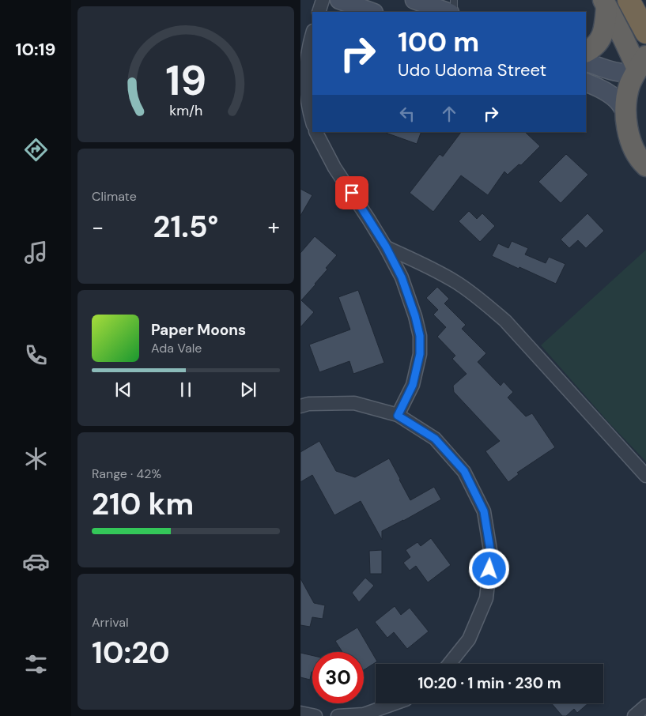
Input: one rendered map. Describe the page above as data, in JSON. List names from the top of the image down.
{
  "page": {
    "tabs": "10:19",
    "turn": ["100 m", "Udo Udoma Street"],
    "tile": [
      "Climate",
      ["Range · 42%", "210 km"],
      ["Arrival", "10:20"]
    ],
    "heat": ["−", "21.5°", "+"],
    "song": ["Paper Moons", "Ada Vale"],
    "limit": "30",
    "trip": "10:20 · 1 min · 230 m",
    "gauge": ["19", "km/h"]
  }
}
